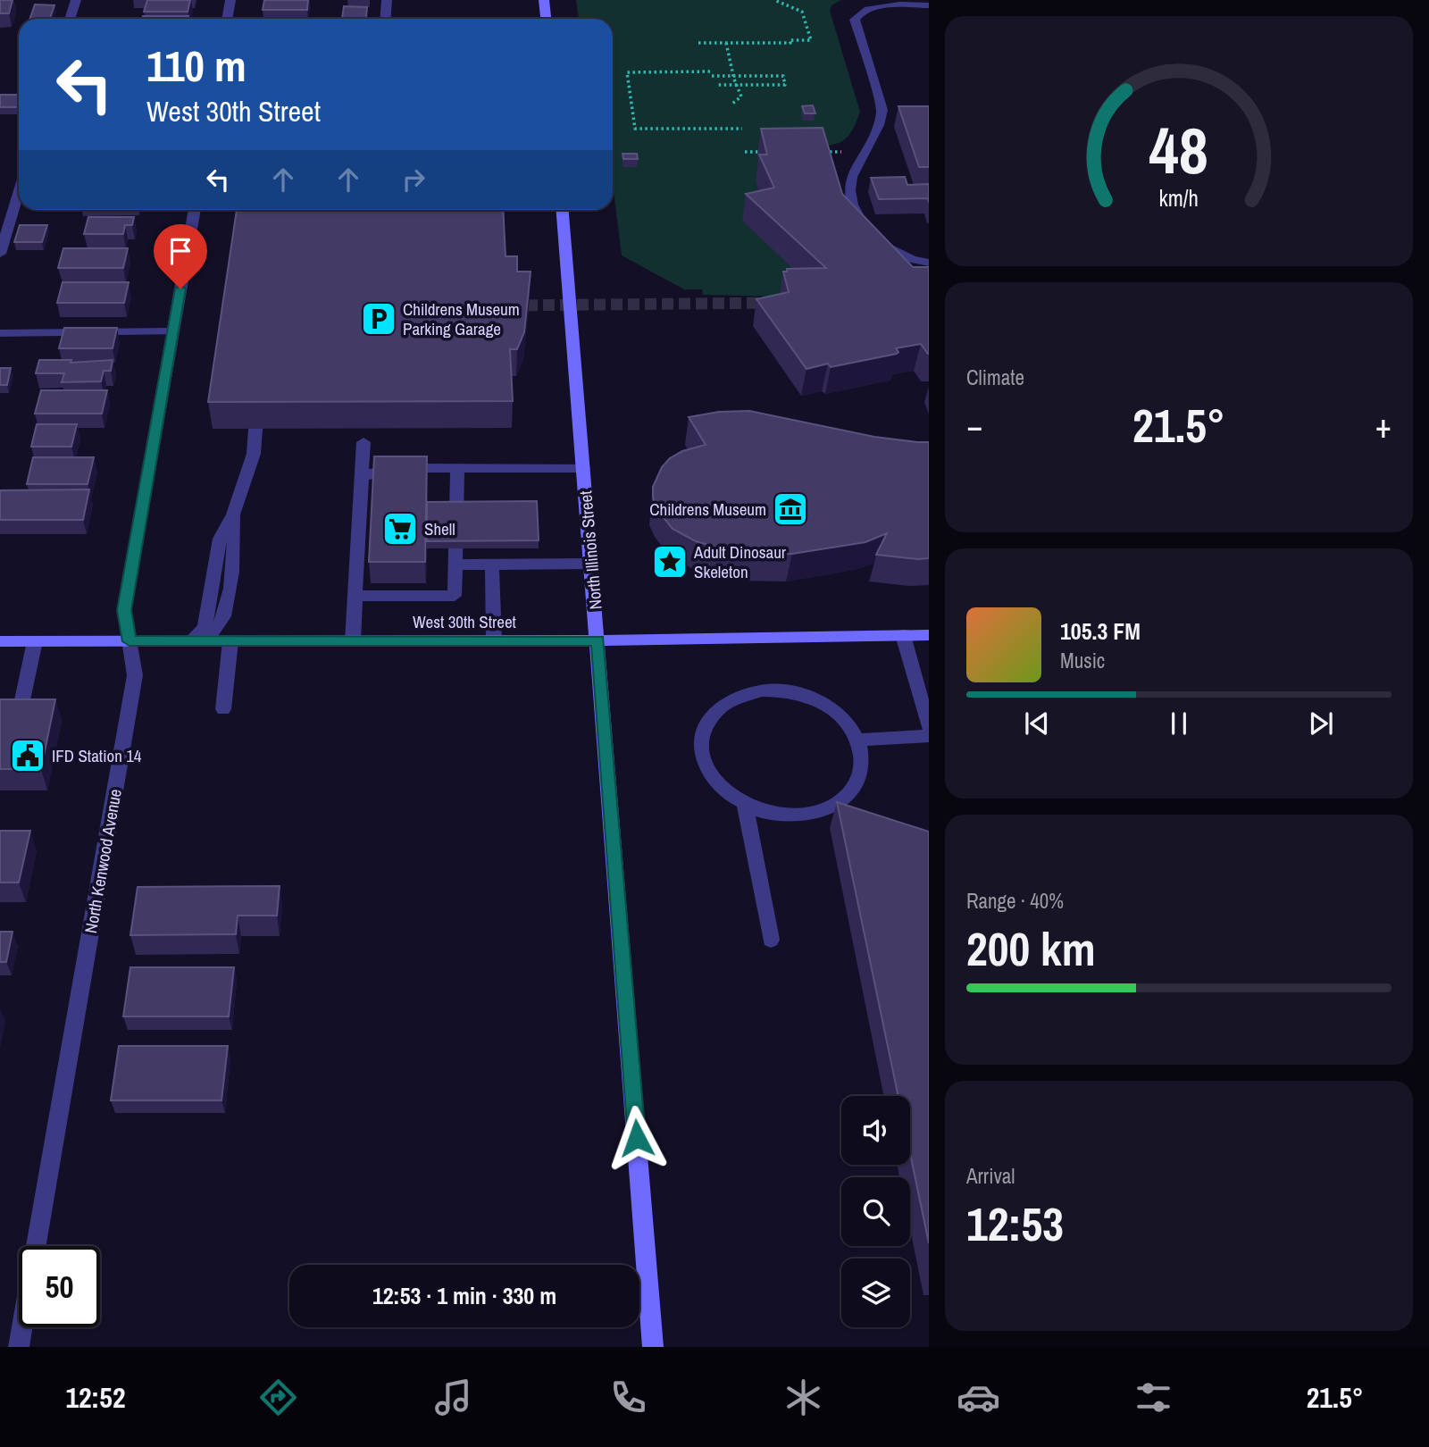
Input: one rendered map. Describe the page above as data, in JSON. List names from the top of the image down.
{
  "streets": {
    "main road": ["North Illinois Street", "West 30th Street"],
    "street": ["North Kenwood Avenue"]
  },
  "crossings": [
    ["North Illinois Street", "West 30th Street"],
    ["West 30th Street", "North Kenwood Avenue"]
  ],
  "places": {
    "parking": ["Childrens Museum Parking Garage"],
    "museum": ["Childrens Museum"],
    "supermarket": ["Shell"],
    "place": ["Adult Dinosaur Skeleton"],
    "public building": ["IFD Station 14"]
  },
  "page": {
    "turn": ["110 m", "West 30th Street"],
    "tile": [
      "Climate",
      ["Range · 40%", "200 km"],
      ["Arrival", "12:53"]
    ],
    "heat": ["−", "21.5°", "+"],
    "song": ["105.3 FM", "Music"],
    "limit": "50",
    "trip": "12:53 · 1 min · 330 m",
    "tabs": ["12:52", "21.5°"],
    "gauge": ["48", "km/h"]
  }
}
